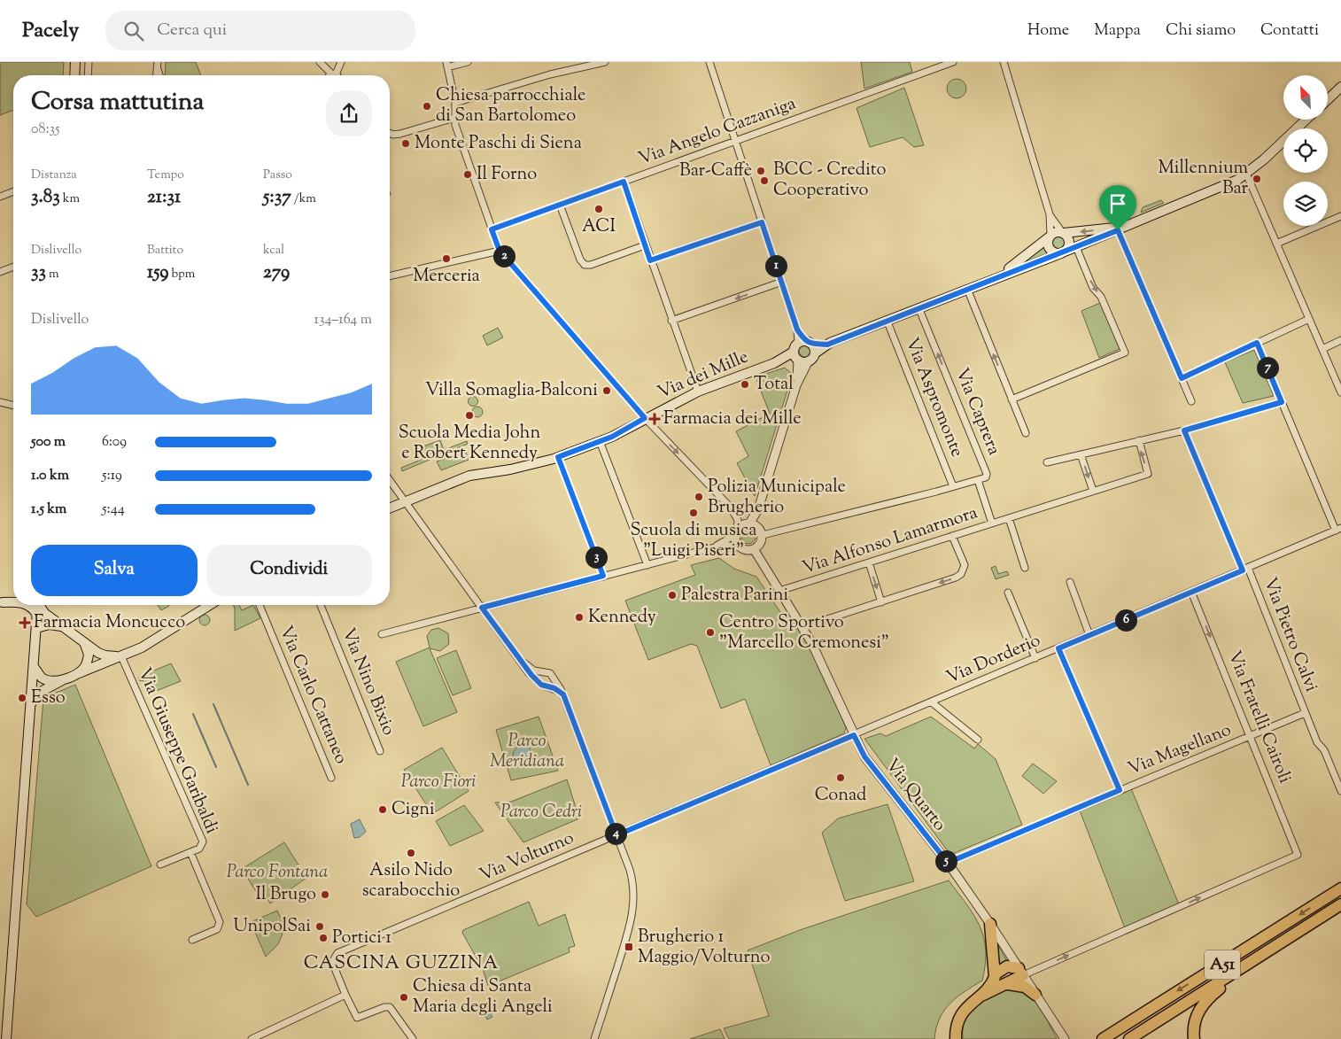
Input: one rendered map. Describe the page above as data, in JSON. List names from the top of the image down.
{
  "streets": {
    "highway": ["A51"],
    "main road": ["Via dei Mille"],
    "street": [
      "Via Angelo Cazzaniga",
      "Via Aspromonte",
      "Via Caprera",
      "Via Alfonso Lamarmora",
      "Via Pietro Calvi",
      "Via Dorderio",
      "Via Nino Bixio",
      "Via Carlo Cattaneo",
      "Via Fratelli Cairoli",
      "Via Magellano",
      "Via Giuseppe Garibaldi",
      "Via Quarto",
      "Via Volturno"
    ]
  },
  "crossings": [
    ["Via Caprera", "Via Alfonso Lamarmora"],
    ["Via Alfonso Lamarmora", "Via Quarto"],
    ["Via Pietro Calvi", "Via Dorderio"],
    ["Via Pietro Calvi", "Via Fratelli Cairoli"],
    ["Via Pietro Calvi", "Via Magellano"],
    ["Via Dorderio", "Via Fratelli Cairoli"],
    ["Via Dorderio", "Via Quarto"],
    ["Via Dorderio", "Via Volturno"],
    ["Via Fratelli Cairoli", "Via Magellano"],
    ["Via Fratelli Cairoli", "Via Quarto"],
    ["Via Magellano", "Via Quarto"],
    ["Via Quarto", "Via Volturno"]
  ],
  "districts": ["CASCINA GUZZINA"],
  "parks": [
    "Parco Meridiana",
    "Parco Fiori",
    "Parco Cedri",
    "Parco Fontana"
  ],
  "places": {
    "other": [
      "Chiesa parrocchiale di San Bartolomeo",
      "Monte Paschi di Siena",
      "Bar-Caffè",
      "Il Forno",
      "Millennium Bar",
      "BCC - Credito Cooperativo",
      "ACI",
      "Merceria",
      "Total",
      "Villa Somaglia-Balconi",
      "Scuola Media John e Robert Kennedy",
      "Polizia Municipale Brugherio",
      "Scuola di musica \"Luigi Piseri\"",
      "Palestra Parini",
      "Kennedy",
      "Centro Sportivo \"Marcello Cremonesi\"",
      "Esso",
      "Conad",
      "Cigni",
      "Asilo Nido scarabocchio",
      "Il Brugo",
      "UnipolSai",
      "Portici 1",
      "Chiesa di Santa Maria degli Angeli"
    ],
    "health": ["Farmacia dei Mille", "Farmacia Moncucco"],
    "transit": ["Brugherio 1 Maggio/Volturno"]
  },
  "north": "top left",
  "page": {
    "header": "Pacely",
    "search": "Cerca qui",
    "nav": [
      "Home",
      "Mappa",
      "Chi siamo",
      "Contatti"
    ],
    "heading": ["Corsa mattutina", "08:35"],
    "stats": [
      ["Distanza", "3.83 km"],
      ["Tempo", "21:31"],
      ["Passo", "5:37 /km"],
      ["Dislivello", "33 m"],
      ["Battito", "159 bpm"],
      ["kcal", "279"]
    ],
    "pins": [
      "2",
      "1",
      "7",
      "3",
      "6",
      "4",
      "5"
    ],
    "chart": ["Dislivello", "134–164 m"],
    "list": [
      {
        "name": "500 m",
        "note": "6:09"
      },
      {
        "name": "1.0 km",
        "note": "5:19"
      },
      {
        "name": "1.5 km",
        "note": "5:44"
      }
    ],
    "buttons": ["Salva", "Condividi"]
  }
}
